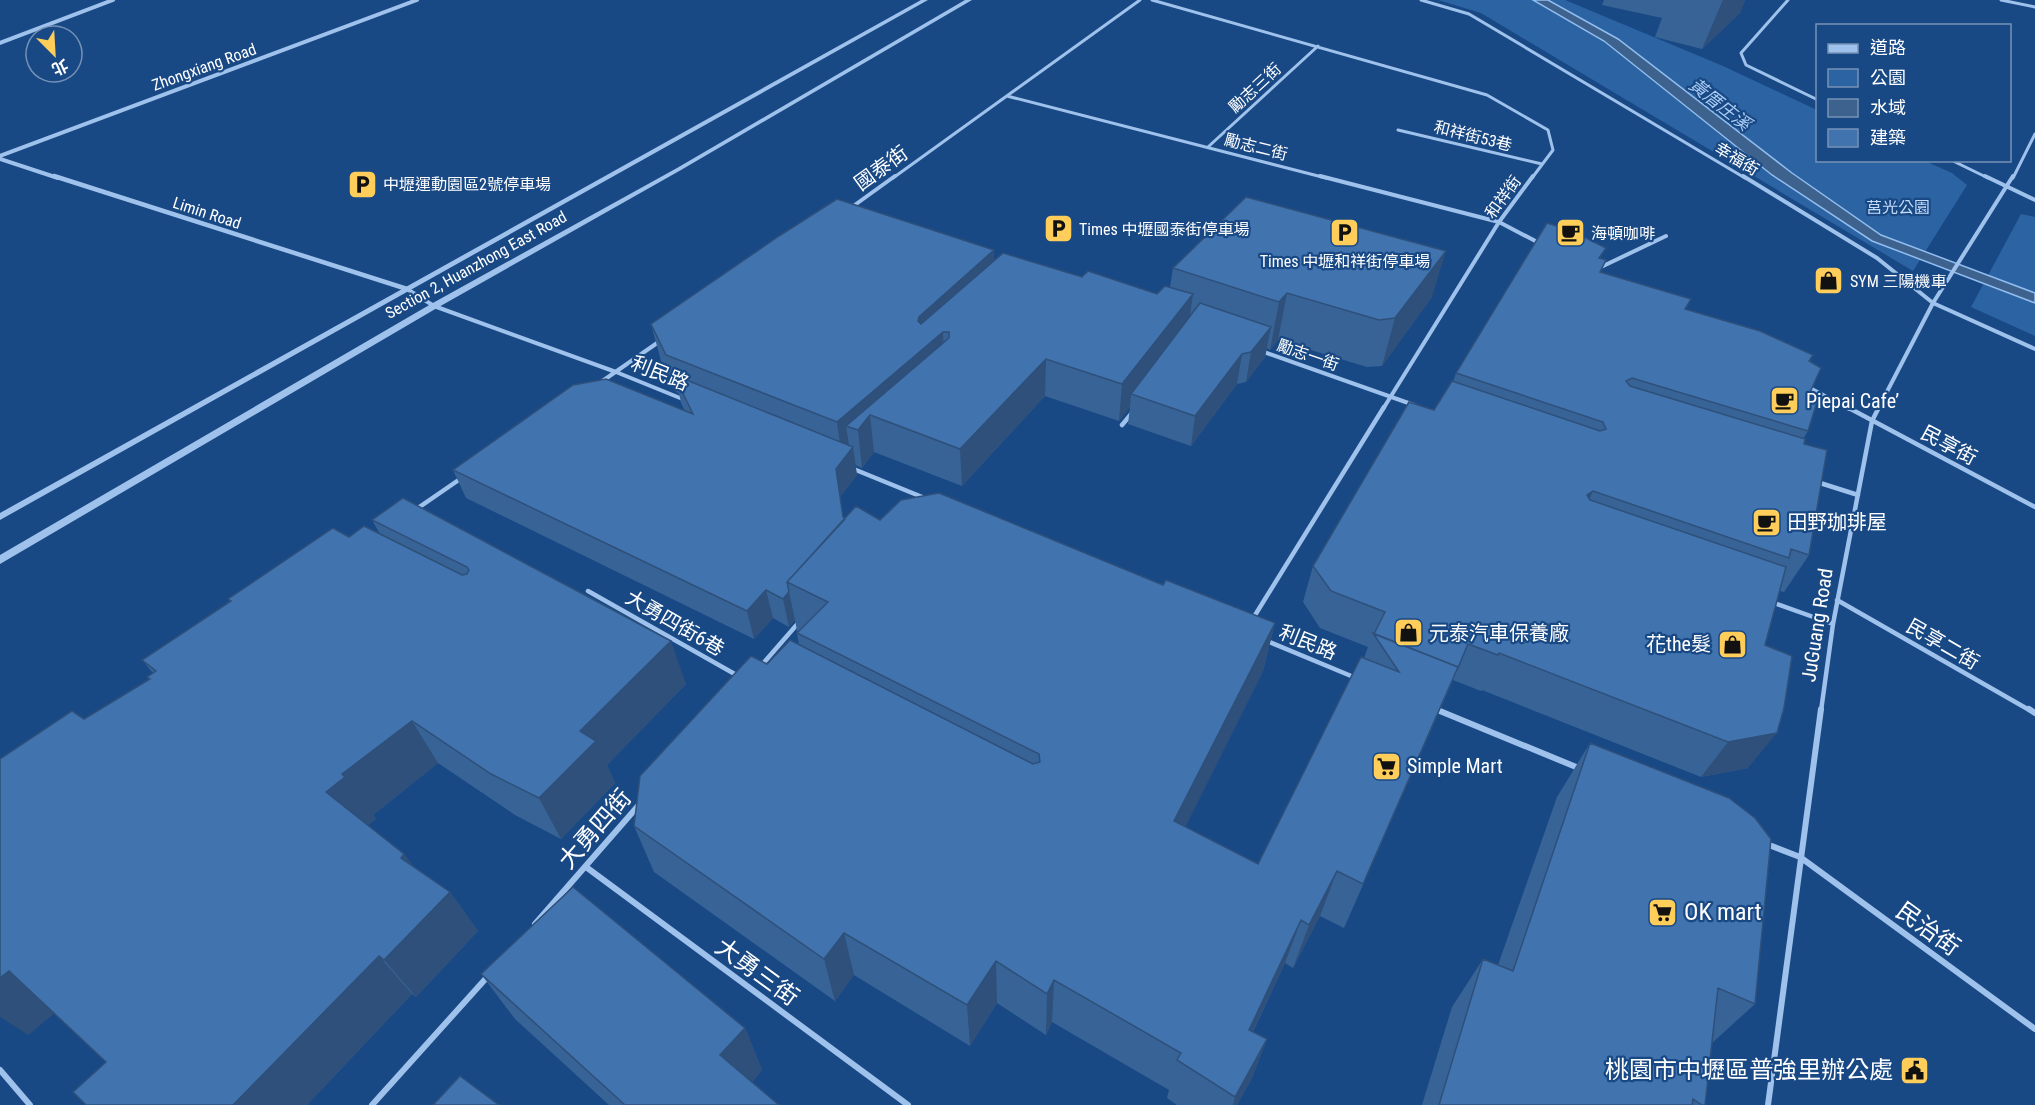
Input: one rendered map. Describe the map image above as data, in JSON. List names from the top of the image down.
{
  "streets": {
    "street": ["Zhongxiang Road", "Limin Road", "Section 2, Huanzhong East Road"],
    "lane": [
      "勵志三街",
      "和祥街53巷",
      "勵志二街",
      "幸福街",
      "國泰街",
      "和祥街",
      "勵志一街",
      "利民路",
      "民享街",
      "大勇四街6巷",
      "JuGuang Road",
      "民享二街",
      "大勇四街",
      "民治街",
      "大勇三街"
    ]
  },
  "crossings": [
    ["Zhongxiang Road", "Limin Road"],
    ["勵志三街", "勵志二街"],
    ["勵志三街", "和祥街"],
    ["和祥街53巷", "和祥街"],
    ["勵志二街", "國泰街"],
    ["勵志二街", "和祥街"],
    ["幸福街", "JuGuang Road"],
    ["和祥街", "勵志一街"],
    ["Limin Road", "Section 2, Huanzhong East Road"],
    ["Limin Road", "利民路"],
    ["Section 2, Huanzhong East Road", "利民路"],
    ["民享街", "JuGuang Road"],
    ["JuGuang Road", "民享二街"],
    ["JuGuang Road", "民治街"],
    ["大勇四街", "大勇三街"]
  ],
  "water": ["黃厝庄溪"],
  "parks": ["莒光公園"],
  "places": {
    "parking": ["中壢運動園區2號停車場", "Times 中壢國泰街停車場", "Times 中壢和祥街停車場"],
    "cafe": ["海頓咖啡", "Piepai Cafe’", "田野珈琲屋"],
    "shop": ["SYM 三陽機車", "元泰汽車保養廠", "花the髮"],
    "supermarket": ["Simple Mart", "OK mart"],
    "public building": ["桃園市中壢區普強里辦公處"]
  },
  "legend": [
    "道路",
    "公園",
    "水域",
    "建築"
  ],
  "north": "bottom right"
}
